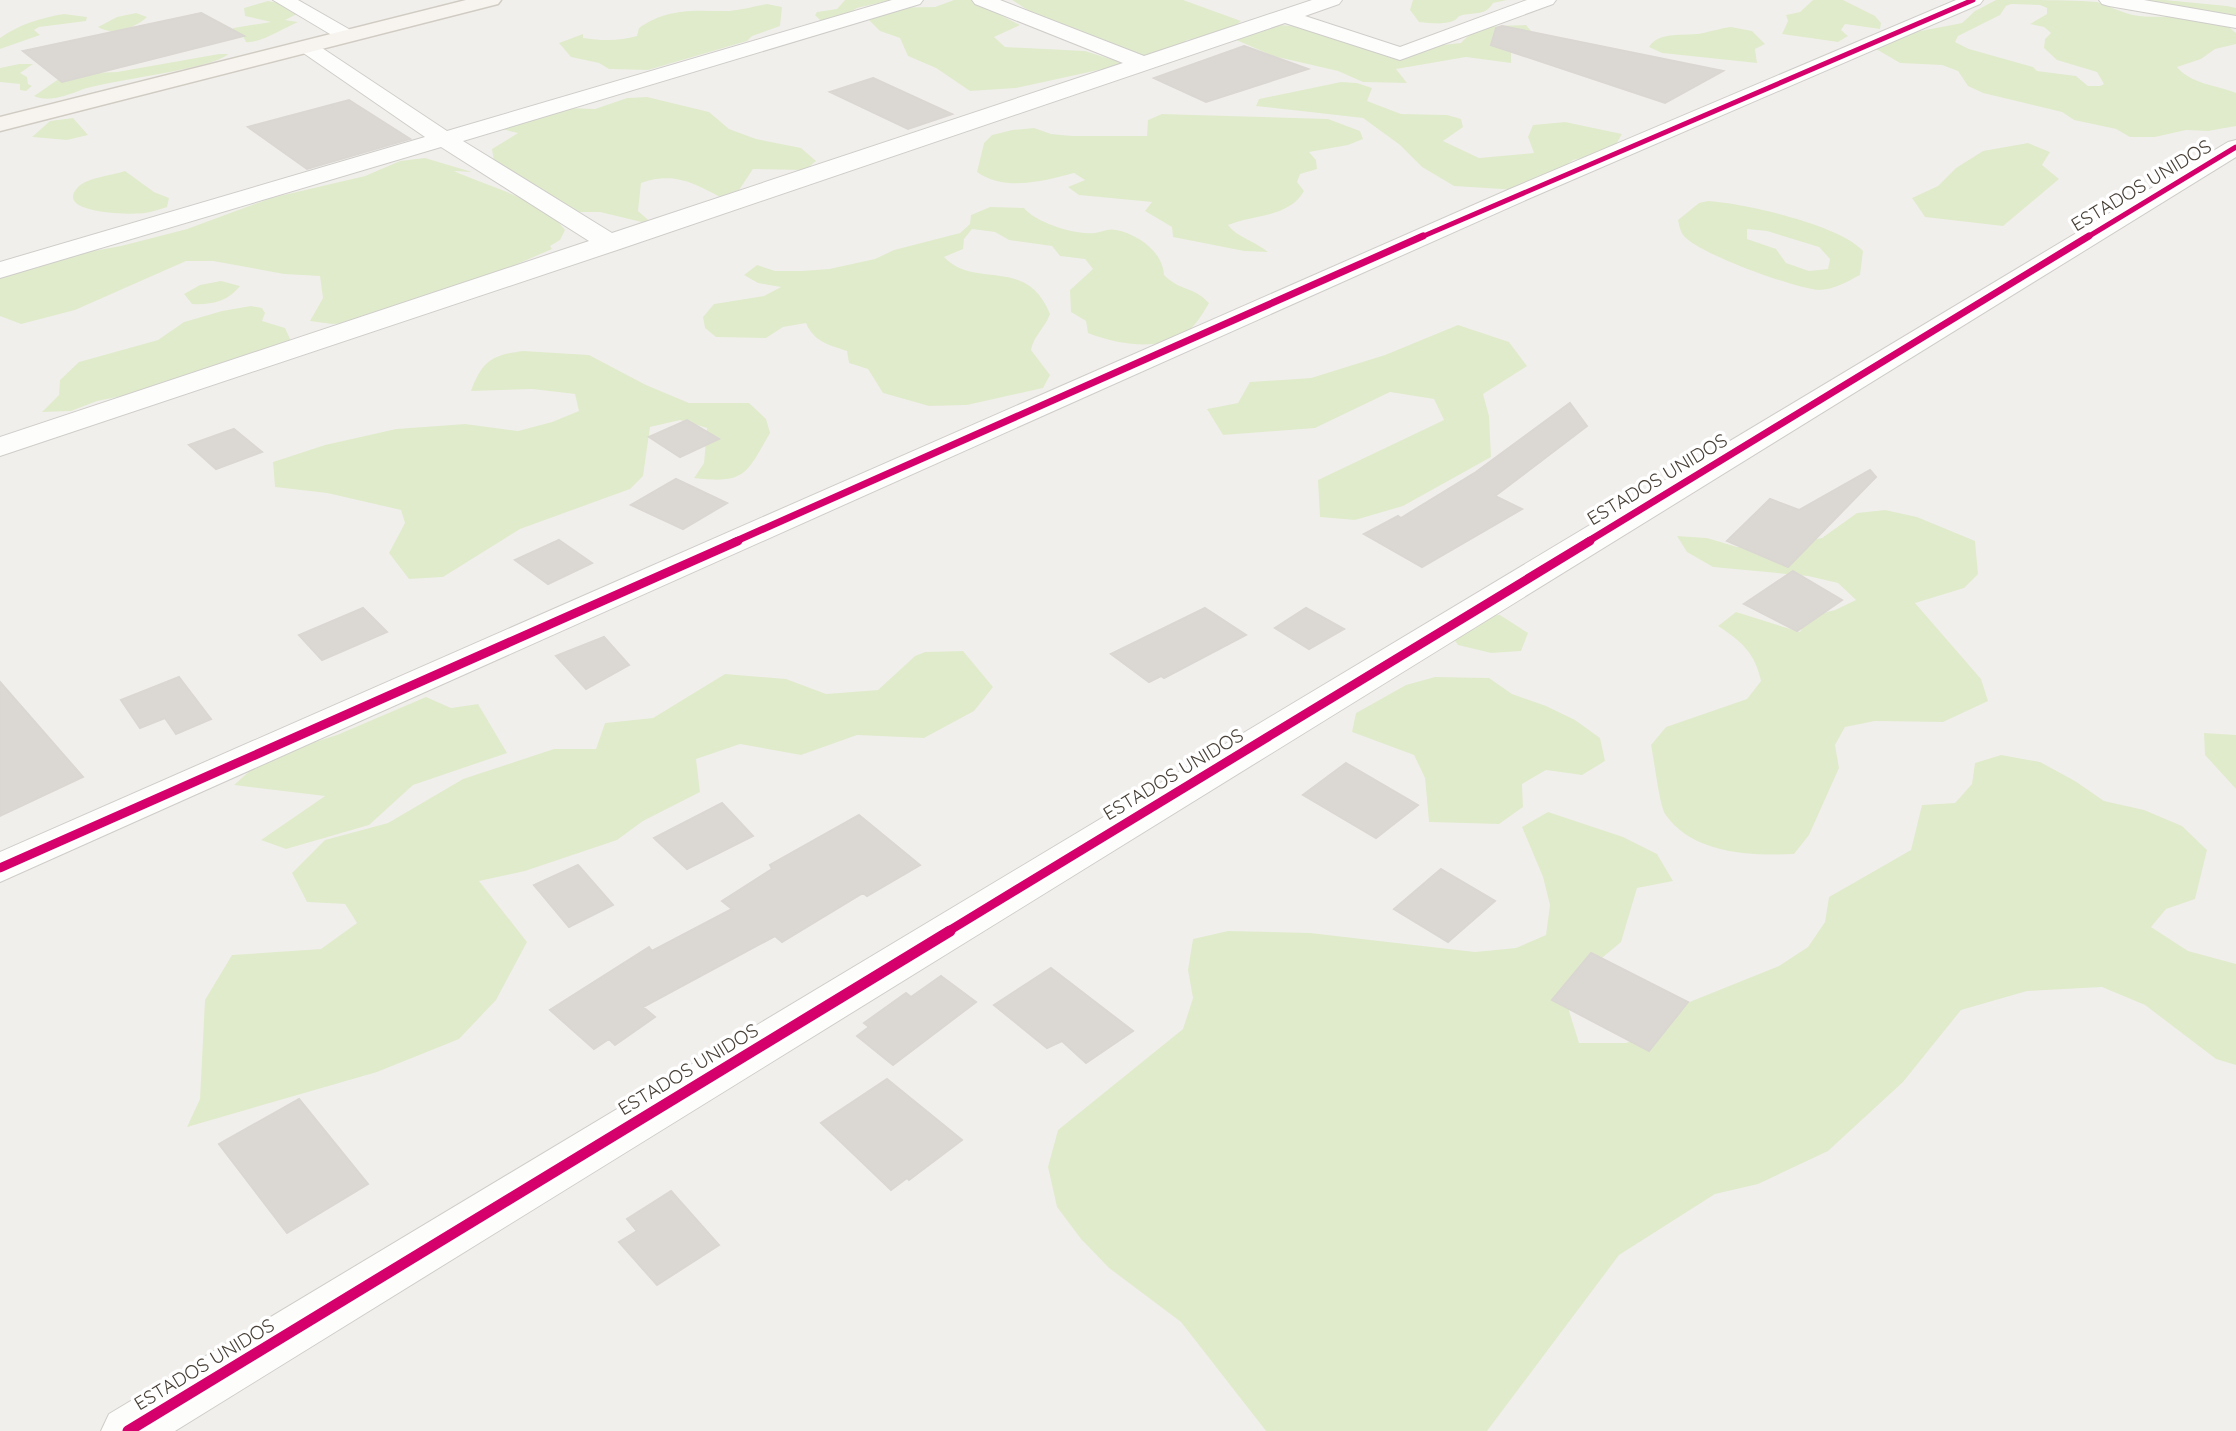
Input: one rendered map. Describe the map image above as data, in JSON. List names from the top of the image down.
{
  "streets": {
    "street": ["ESTADOS UNIDOS"]
  }
}
